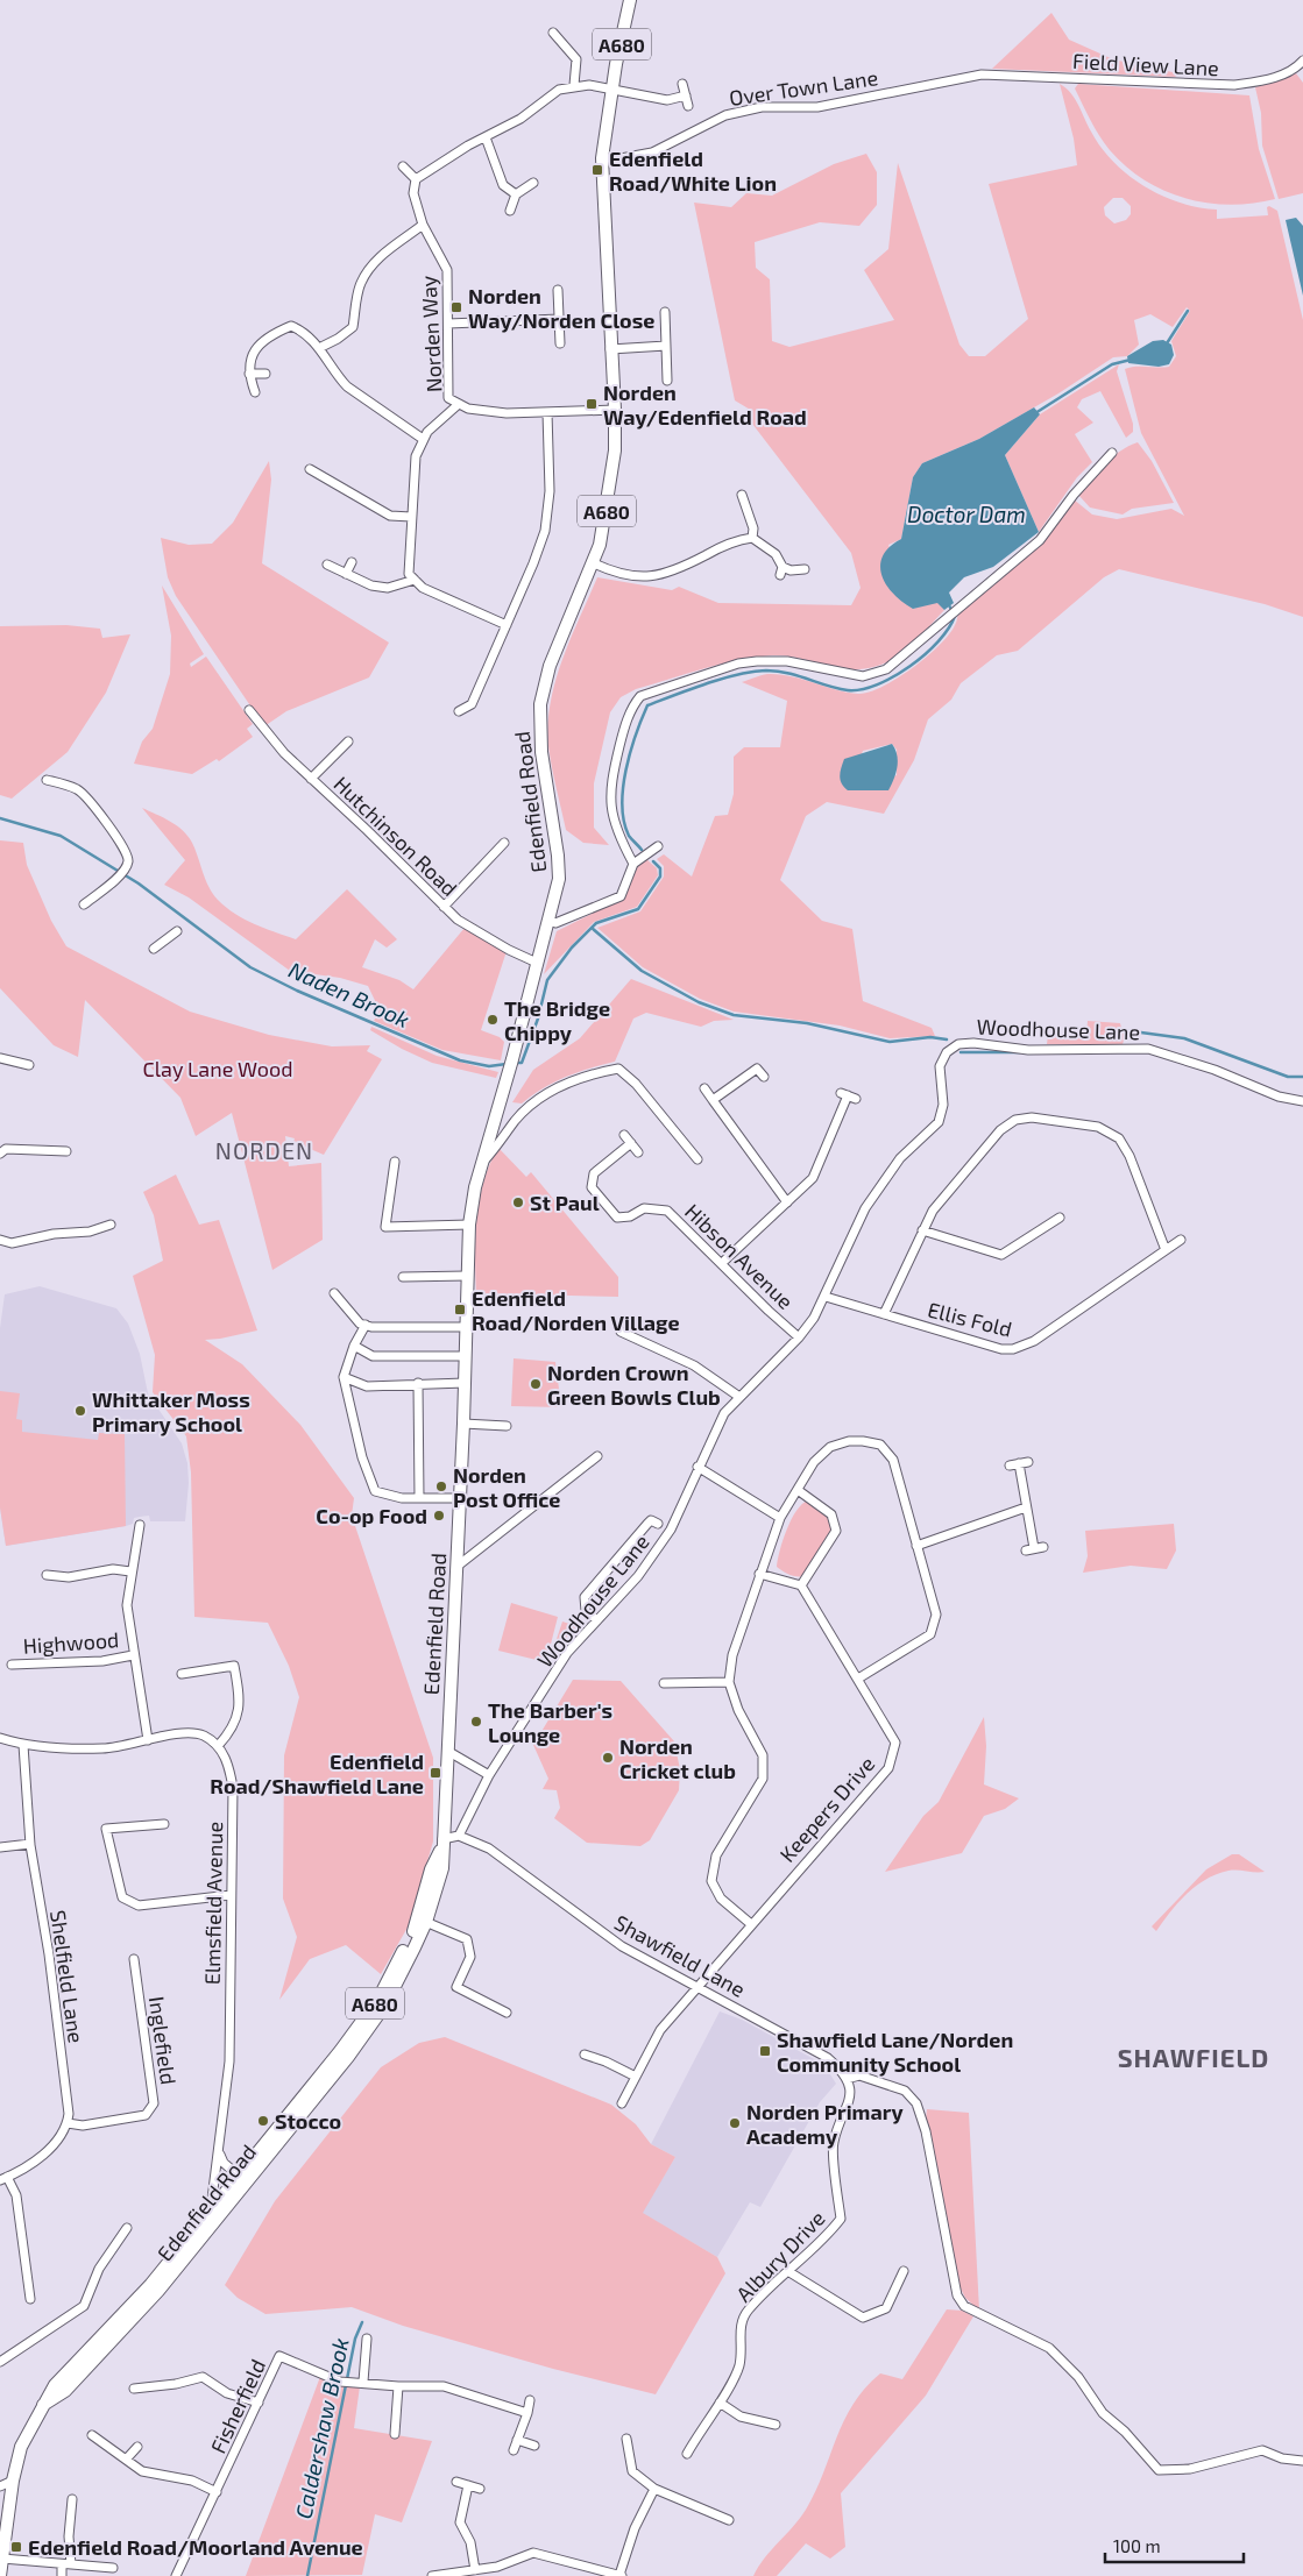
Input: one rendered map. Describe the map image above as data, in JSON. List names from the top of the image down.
{
  "streets": {
    "main road": ["A680", "Edenfield Road"],
    "street": [
      "Field View Lane",
      "Over Town Lane",
      "Norden Way",
      "Hutchinson Road",
      "Woodhouse Lane",
      "Hibson Avenue",
      "Ellis Fold",
      "Highwood",
      "Keepers Drive",
      "Elmsfield Avenue",
      "Shawfield Lane",
      "Shelfield Lane",
      "Inglefield",
      "Albury Drive",
      "Fisherfield"
    ]
  },
  "crossings": [
    ["Field View Lane", "Over Town Lane"],
    ["Over Town Lane", "Edenfield Road"],
    ["Norden Way", "Edenfield Road"],
    ["Edenfield Road", "Hutchinson Road"],
    ["Edenfield Road", "Elmsfield Avenue"],
    ["Woodhouse Lane", "Hibson Avenue"],
    ["Woodhouse Lane", "Ellis Fold"],
    ["Woodhouse Lane", "Shawfield Lane"],
    ["Keepers Drive", "Shawfield Lane"],
    ["Shawfield Lane", "Albury Drive"],
    ["Shelfield Lane", "Inglefield"]
  ],
  "districts": ["NORDEN", "SHAWFIELD"],
  "water": ["Doctor Dam", "Naden Brook", "Caldershaw Brook"],
  "parks": ["Clay Lane Wood"],
  "places": {
    "transit": [
      "Edenfield Road/White Lion",
      "Norden Way/Norden Close",
      "Norden Way/Edenfield Road",
      "Edenfield Road/Norden Village",
      "Edenfield Road/Shawfield Lane",
      "Shawfield Lane/Norden Community School",
      "Edenfield Road/Moorland Avenue"
    ],
    "other": [
      "The Bridge Chippy",
      "St Paul",
      "Norden Crown Green Bowls Club",
      "Whittaker Moss Primary School",
      "Norden Post Office",
      "Co-op Food",
      "The Barber's Lounge",
      "Norden Cricket club",
      "Stocco",
      "Norden Primary Academy"
    ]
  },
  "scale_bar": "100 m"
}
